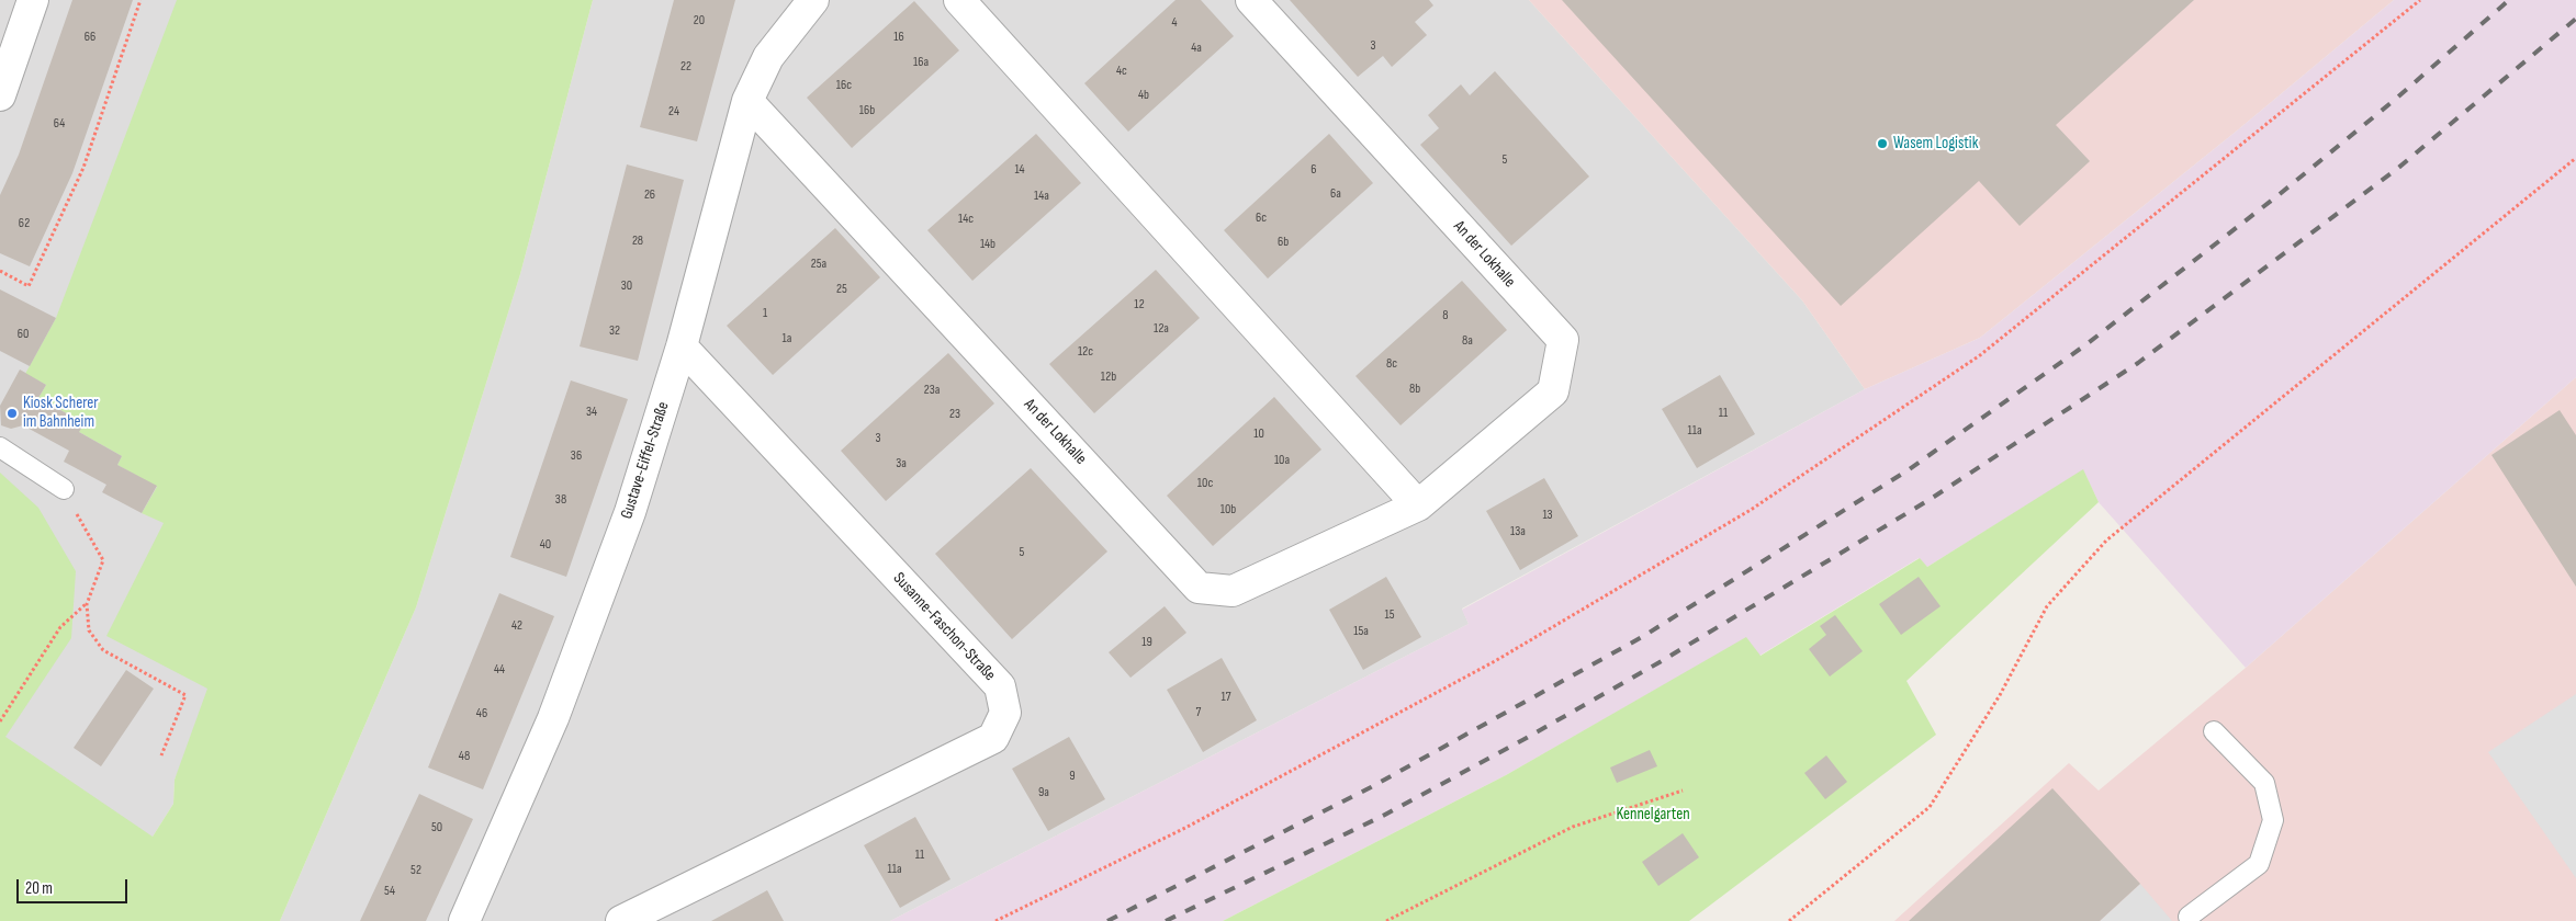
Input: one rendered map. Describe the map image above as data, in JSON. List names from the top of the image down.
{
  "streets": {
    "street": ["An der Lokhalle", "Gustave-Eiffel-Straße", "Susanne-Faschon-Straße"]
  },
  "crossings": [
    ["An der Lokhalle", "Gustave-Eiffel-Straße"],
    ["Gustave-Eiffel-Straße", "Susanne-Faschon-Straße"]
  ],
  "parks": ["Kennelgarten"],
  "places": ["Wasem Logistik", "Kiosk Scherer im Bahnheim"],
  "house_numbers": [
    "20",
    "4",
    "66",
    "16",
    "3",
    "4a",
    "16a",
    "22",
    "4c",
    "16c",
    "4b",
    "16b",
    "24",
    "64",
    "5",
    "14",
    "6",
    "6a",
    "26",
    "14a",
    "6c",
    "14c",
    "62",
    "28",
    "6b",
    "14b",
    "25a",
    "30",
    "25",
    "12",
    "1",
    "8",
    "12a",
    "32",
    "60",
    "1a",
    "8a",
    "12c",
    "8c",
    "12b",
    "8b",
    "23a",
    "34",
    "11",
    "23",
    "11a",
    "10",
    "3",
    "36",
    "10a",
    "3a",
    "10c",
    "38",
    "10b",
    "13",
    "13a",
    "40",
    "5",
    "15",
    "42",
    "15a",
    "19",
    "44",
    "17",
    "7",
    "46",
    "48",
    "9",
    "9a",
    "50",
    "11",
    "11a",
    "52",
    "54"
  ],
  "scale_bar": "20 m"
}
